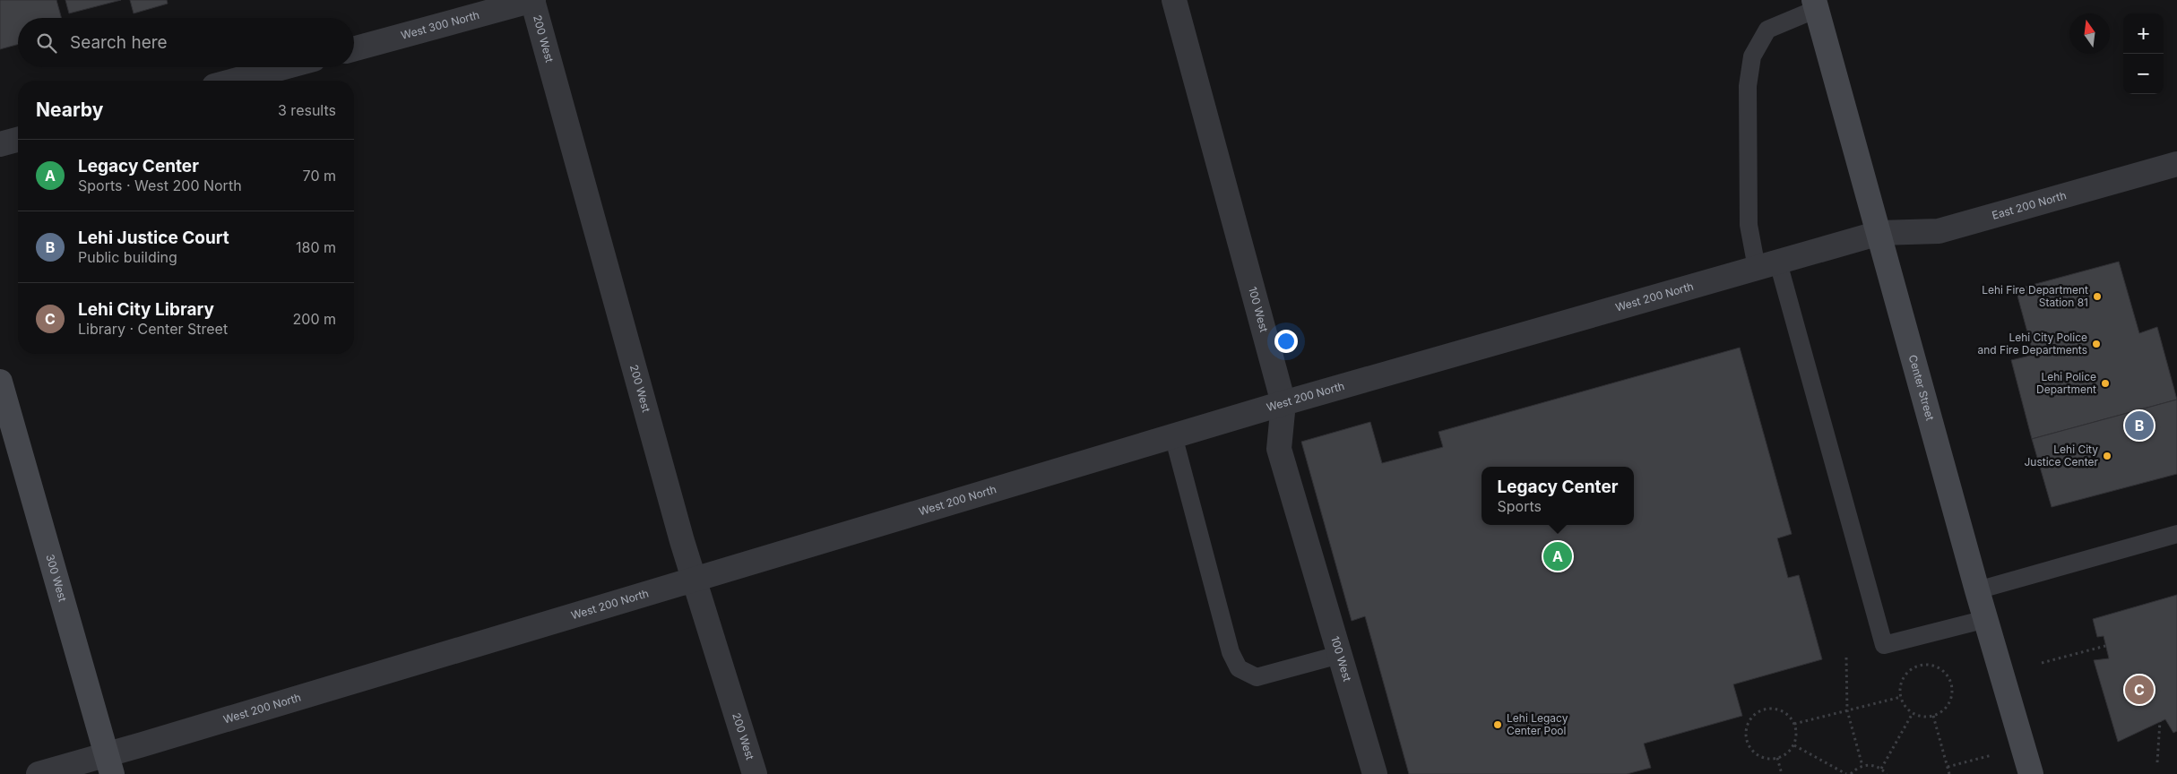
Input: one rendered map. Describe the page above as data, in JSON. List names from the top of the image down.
{
  "streets": {
    "street": [
      "West 300 North",
      "200 West",
      "East 200 North",
      "West 200 North",
      "100 West",
      "Center Street",
      "300 West"
    ]
  },
  "crossings": [
    ["West 300 North", "200 West"],
    ["200 West", "West 200 North"],
    ["East 200 North", "West 200 North"],
    ["East 200 North", "Center Street"],
    ["West 200 North", "100 West"],
    ["West 200 North", "Center Street"],
    ["West 200 North", "300 West"]
  ],
  "places": [
    "Lehi Fire Department Station 81",
    "Lehi City Police and Fire Departments",
    "Lehi Police Department",
    "Lehi City Justice Center",
    "Lehi Legacy Center Pool"
  ],
  "north": "top",
  "page": {
    "map_buttons": ["+", "−"],
    "search": "Search here",
    "heading": ["Nearby", "3 results"],
    "list": [
      {
        "mark": "A",
        "name": "Legacy Center",
        "note": "Sports · West 200 North",
        "value": "70 m"
      },
      {
        "mark": "B",
        "name": "Lehi Justice Court",
        "note": "Public building",
        "value": "180 m"
      },
      {
        "mark": "C",
        "name": "Lehi City Library",
        "note": "Library · Center Street",
        "value": "200 m"
      }
    ],
    "pins": ["B", "A", "C"],
    "popup": ["Legacy Center", "Sports"]
  }
}
